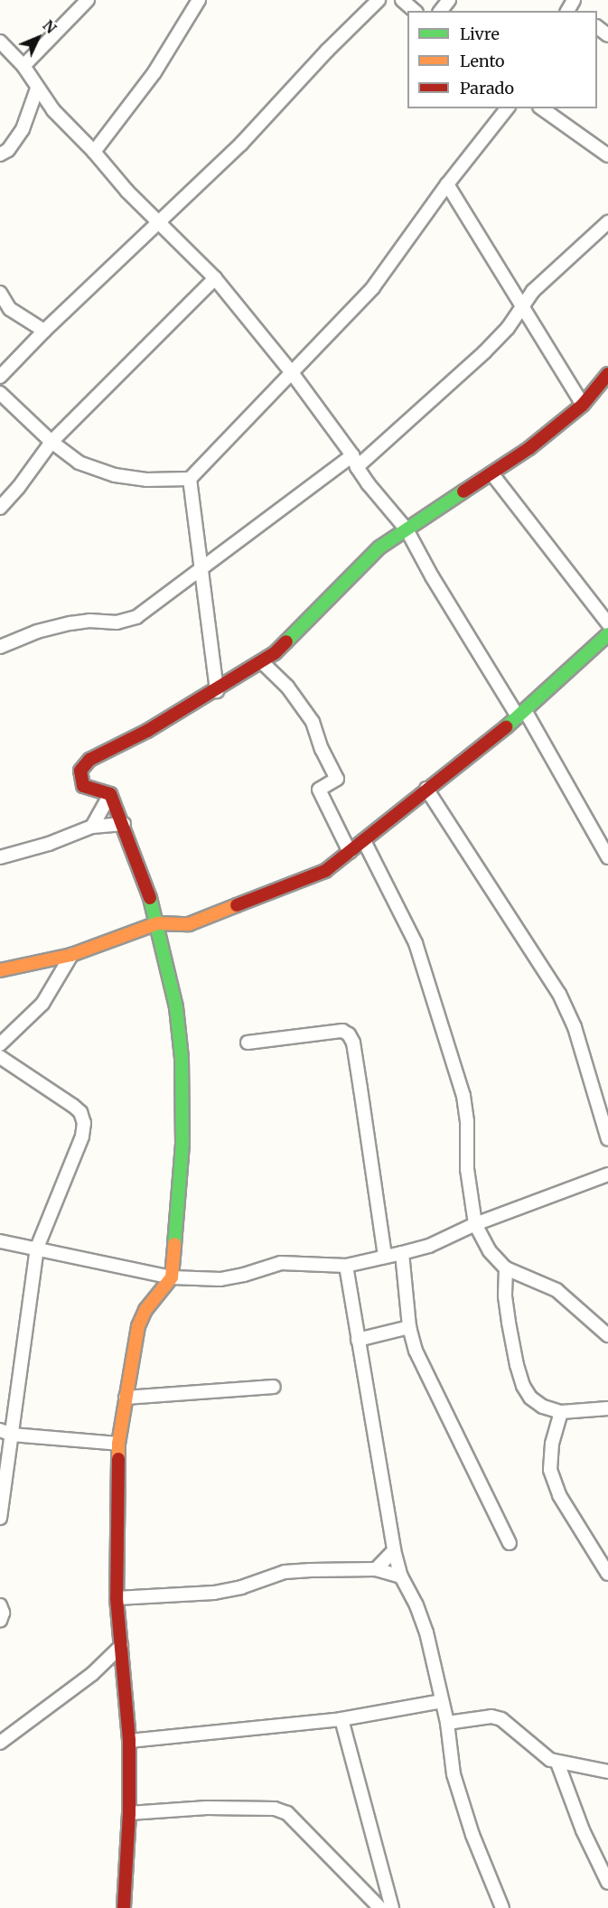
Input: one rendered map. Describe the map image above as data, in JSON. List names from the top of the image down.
{
  "legend": ["Livre", "Lento", "Parado"],
  "north": "top right"
}
